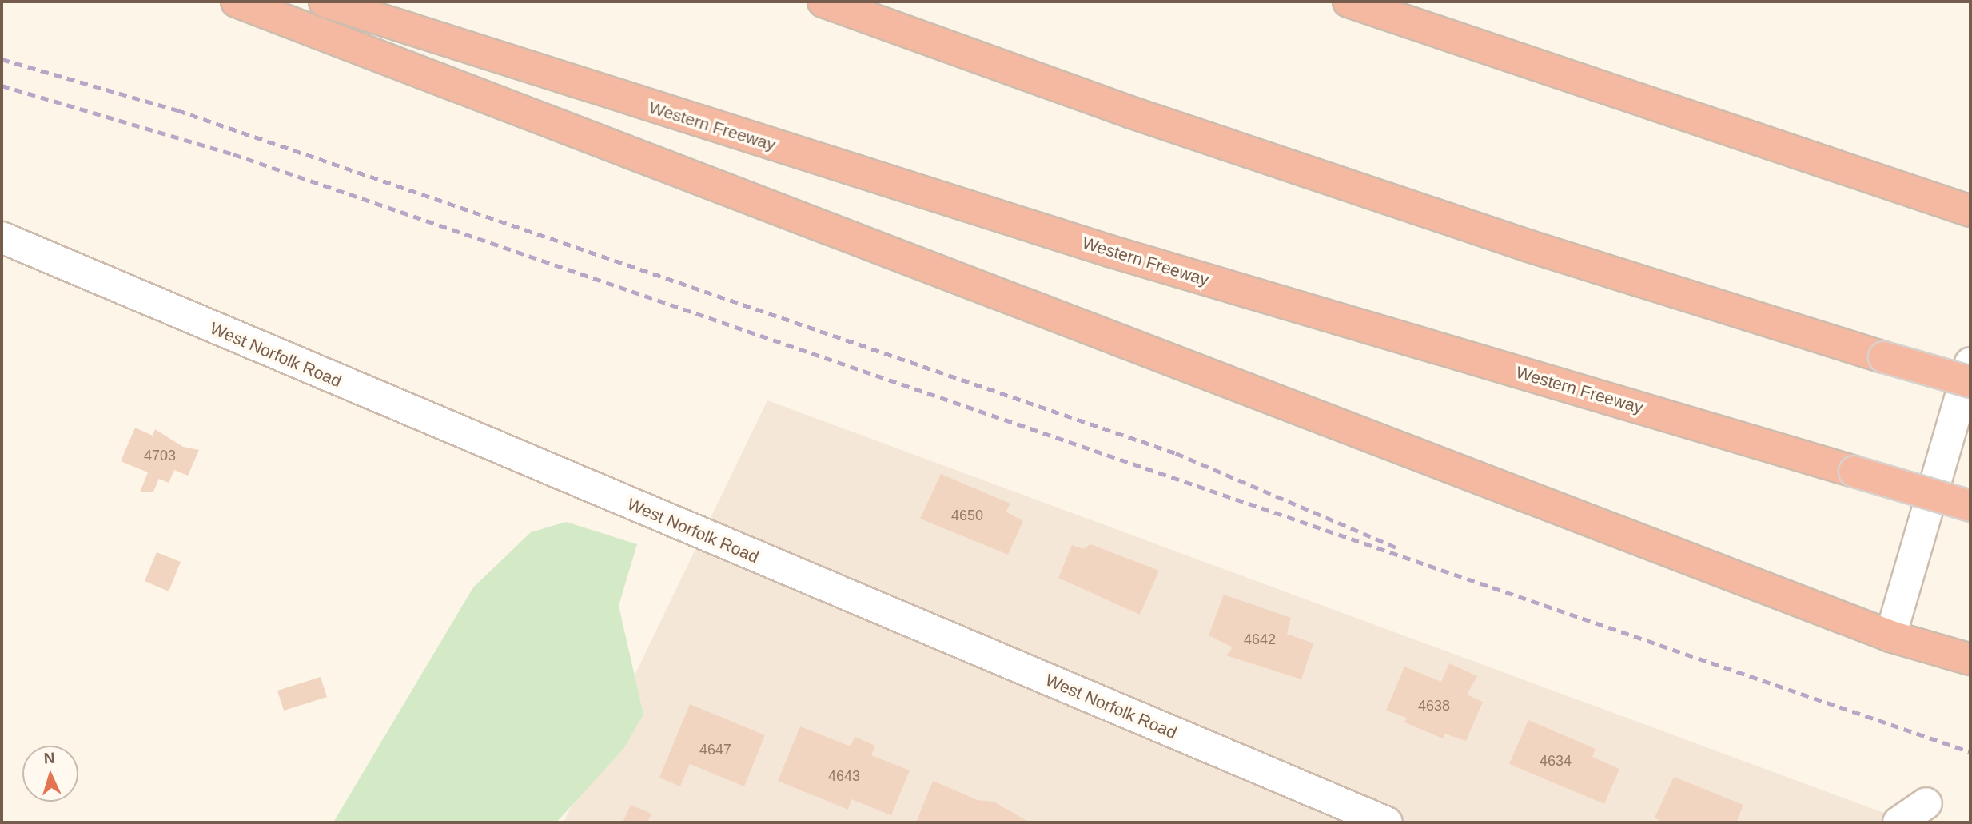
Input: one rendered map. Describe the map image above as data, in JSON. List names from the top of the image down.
{
  "streets": {
    "highway": ["Western Freeway"],
    "street": ["West Norfolk Road"]
  },
  "house_numbers": [
    "4703",
    "4650",
    "4642",
    "4638",
    "4647",
    "4634",
    "4643"
  ],
  "north": "top"
}
